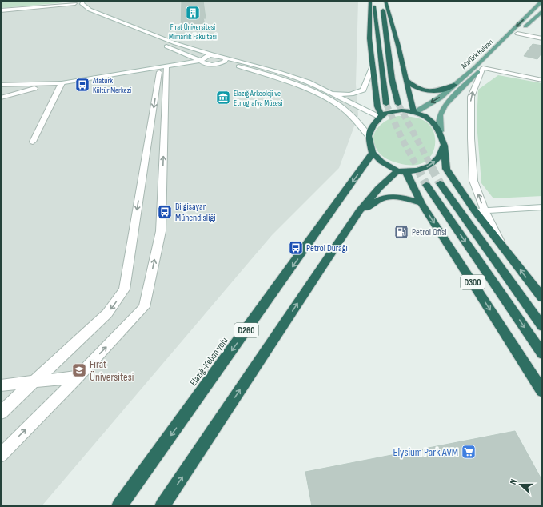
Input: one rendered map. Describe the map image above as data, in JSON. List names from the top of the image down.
{
  "streets": {
    "highway": ["D300", "D260", "Elazığ-Keban yolu"],
    "main road": ["Atatürk Bulvarı"]
  },
  "crossings": [
    ["Atatürk Bulvarı", "D300"],
    ["Atatürk Bulvarı", "D260"],
    ["Atatürk Bulvarı", "Elazığ-Keban yolu"],
    ["D300", "D260"],
    ["D300", "Elazığ-Keban yolu"],
    ["D260", "Elazığ-Keban yolu"]
  ],
  "places": {
    "building": ["Fırat Üniversitesi Mimarlık Fakültesi"],
    "bus stop": ["Atatürk Kültür Merkezi", "Bilgisayar Mühendisliği", "Petrol Durağı"],
    "museum": ["Elazığ Arkeoloji ve Etnografya Müzesi"],
    "fuel station": ["Petrol Ofisi"],
    "school or university": ["Fırat Üniversitesi"],
    "supermarket": ["Elysium Park AVM"]
  },
  "north": "left"
}
